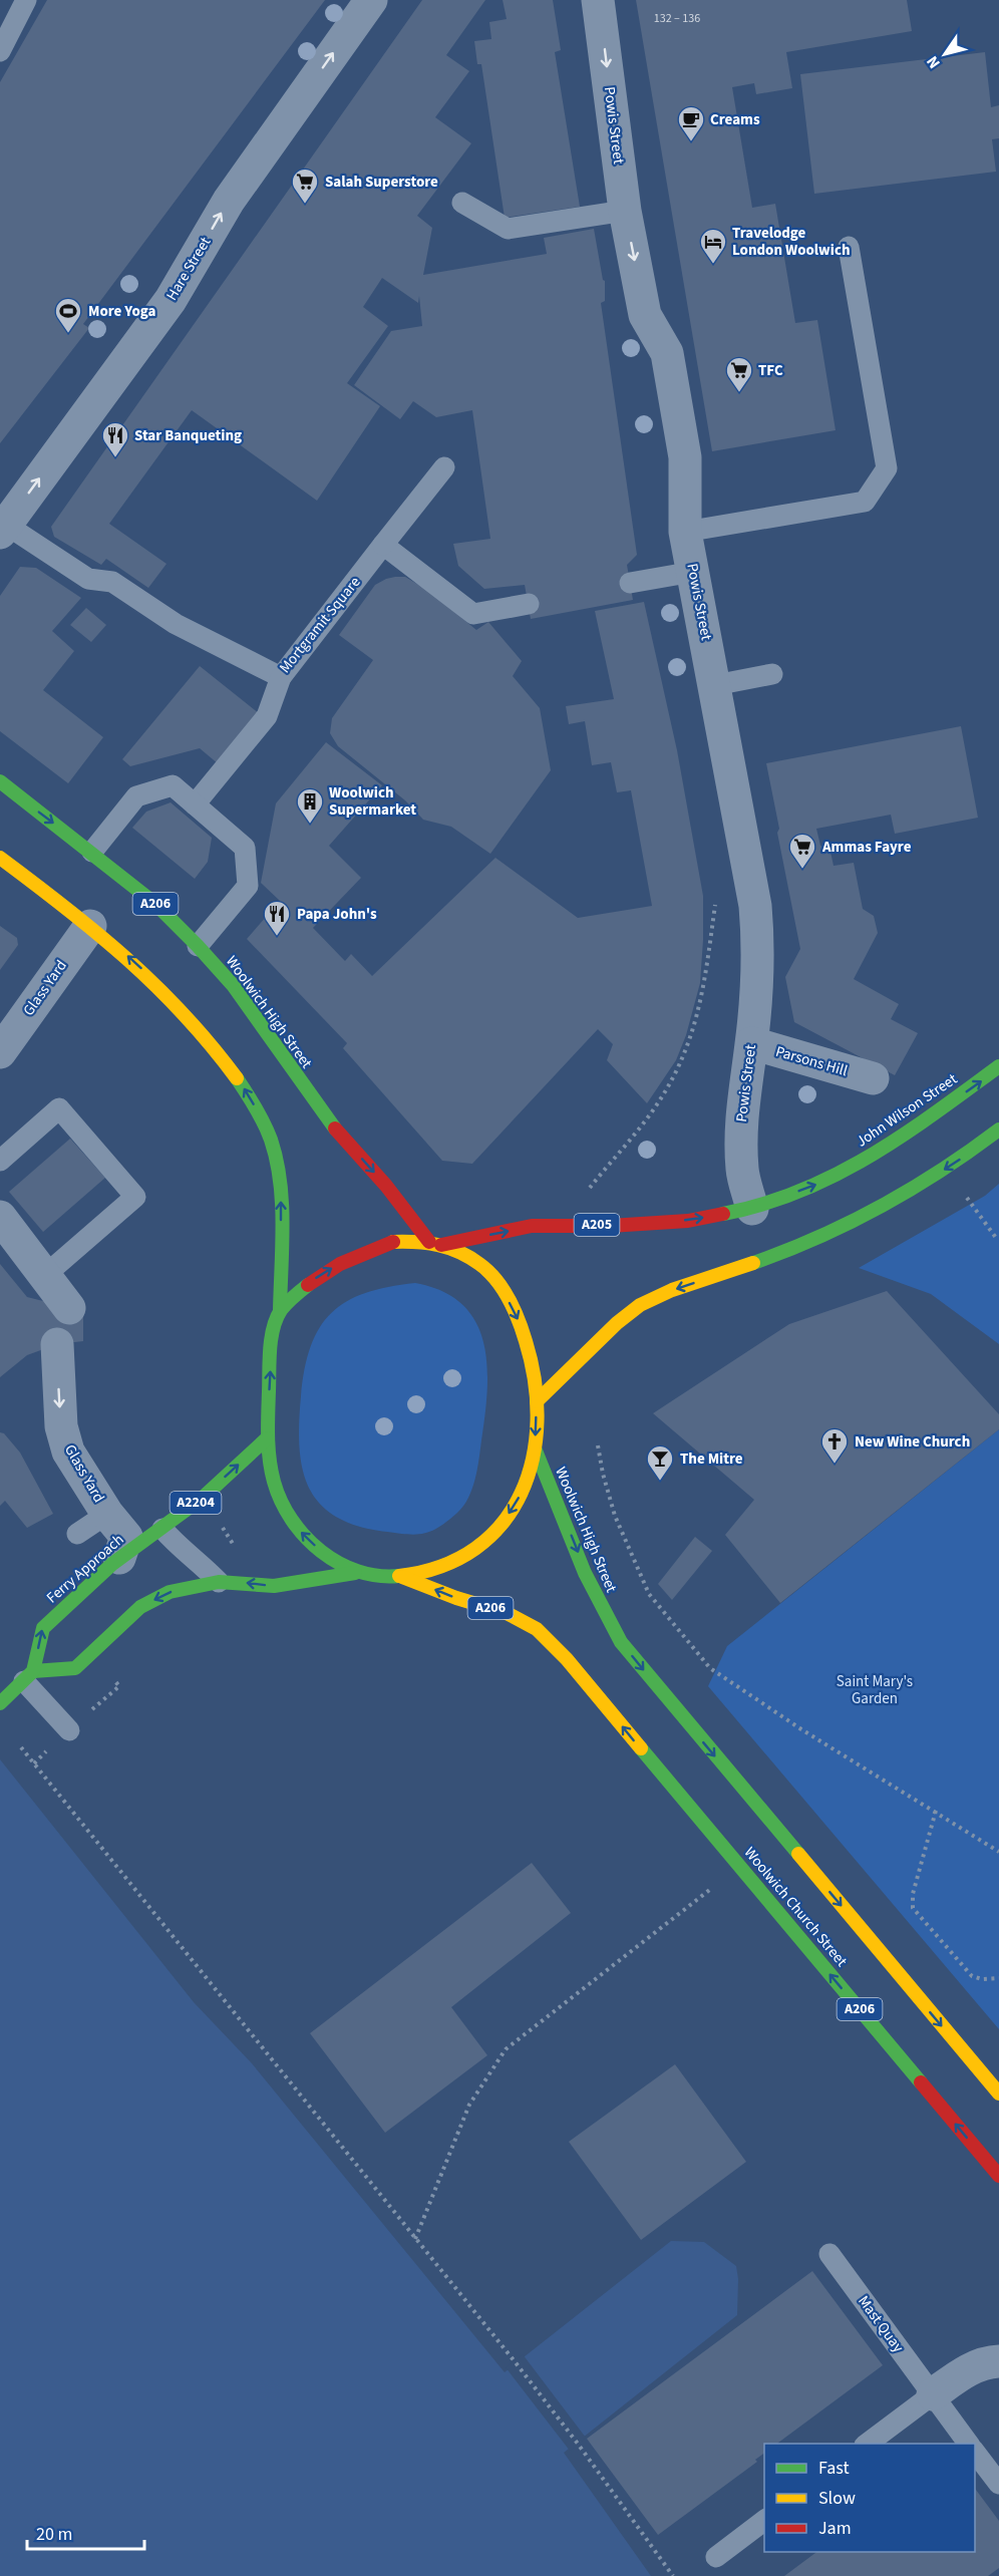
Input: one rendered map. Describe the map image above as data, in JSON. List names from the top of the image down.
{
  "streets": {
    "main road": [
      "A206",
      "Woolwich High Street",
      "John Wilson Street",
      "A205",
      "A2204",
      "Ferry Approach",
      "Woolwich Church Street"
    ],
    "street": [
      "Powis Street",
      "Hare Street",
      "Glass Yard",
      "Parsons Hill"
    ],
    "lane": ["Mortgramit Square", "Mast Quay"]
  },
  "crossings": [
    ["Powis Street", "Parsons Hill"],
    ["Powis Street", "John Wilson Street"],
    ["Hare Street", "Mortgramit Square"],
    ["Glass Yard", "Ferry Approach"],
    ["Woolwich High Street", "John Wilson Street"]
  ],
  "one_way": [
    "Powis Street",
    "Hare Street",
    "Glass Yard",
    "Woolwich High Street",
    "Woolwich Church Street"
  ],
  "parks": ["Saint Mary's Garden"],
  "places": {
    "cafe": ["Creams"],
    "supermarket": ["Salah Superstore", "TFC", "Ammas Fayre"],
    "hotel": ["Travelodge London Woolwich"],
    "sports": ["More Yoga"],
    "restaurant": ["Star Banqueting", "Papa John's"],
    "building": ["Woolwich Supermarket"],
    "church": ["New Wine Church"],
    "bar": ["The Mitre"]
  },
  "house_numbers": ["132 – 136"],
  "legend": ["Fast", "Slow", "Jam"],
  "scale_bar": "20 m",
  "north": "bottom left"
}
